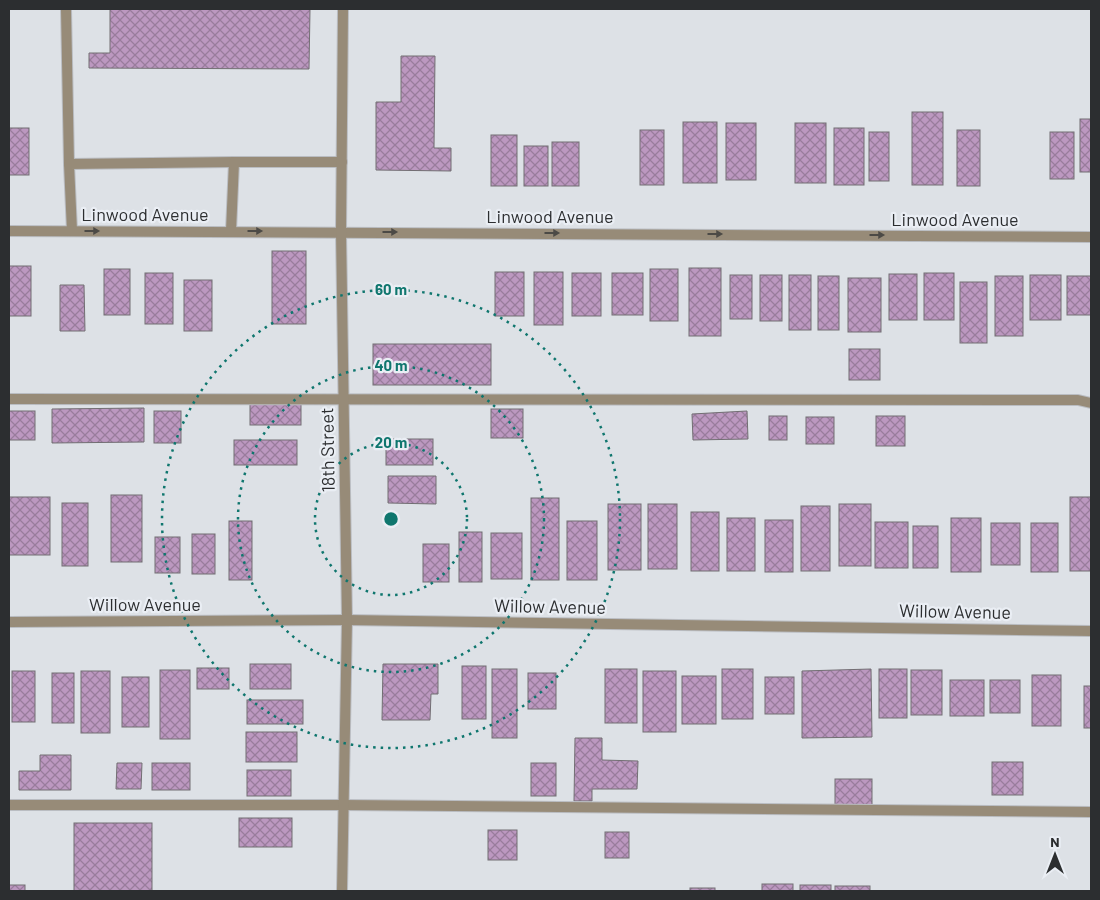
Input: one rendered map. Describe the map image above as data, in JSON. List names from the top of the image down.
{
  "streets": {
    "street": ["Linwood Avenue", "18th Street", "Willow Avenue"]
  },
  "crossings": [
    ["Linwood Avenue", "18th Street"],
    ["18th Street", "Willow Avenue"]
  ],
  "one_way": ["Linwood Avenue"],
  "north": "top",
  "rings": ["60 m", "40 m", "20 m"]
}
